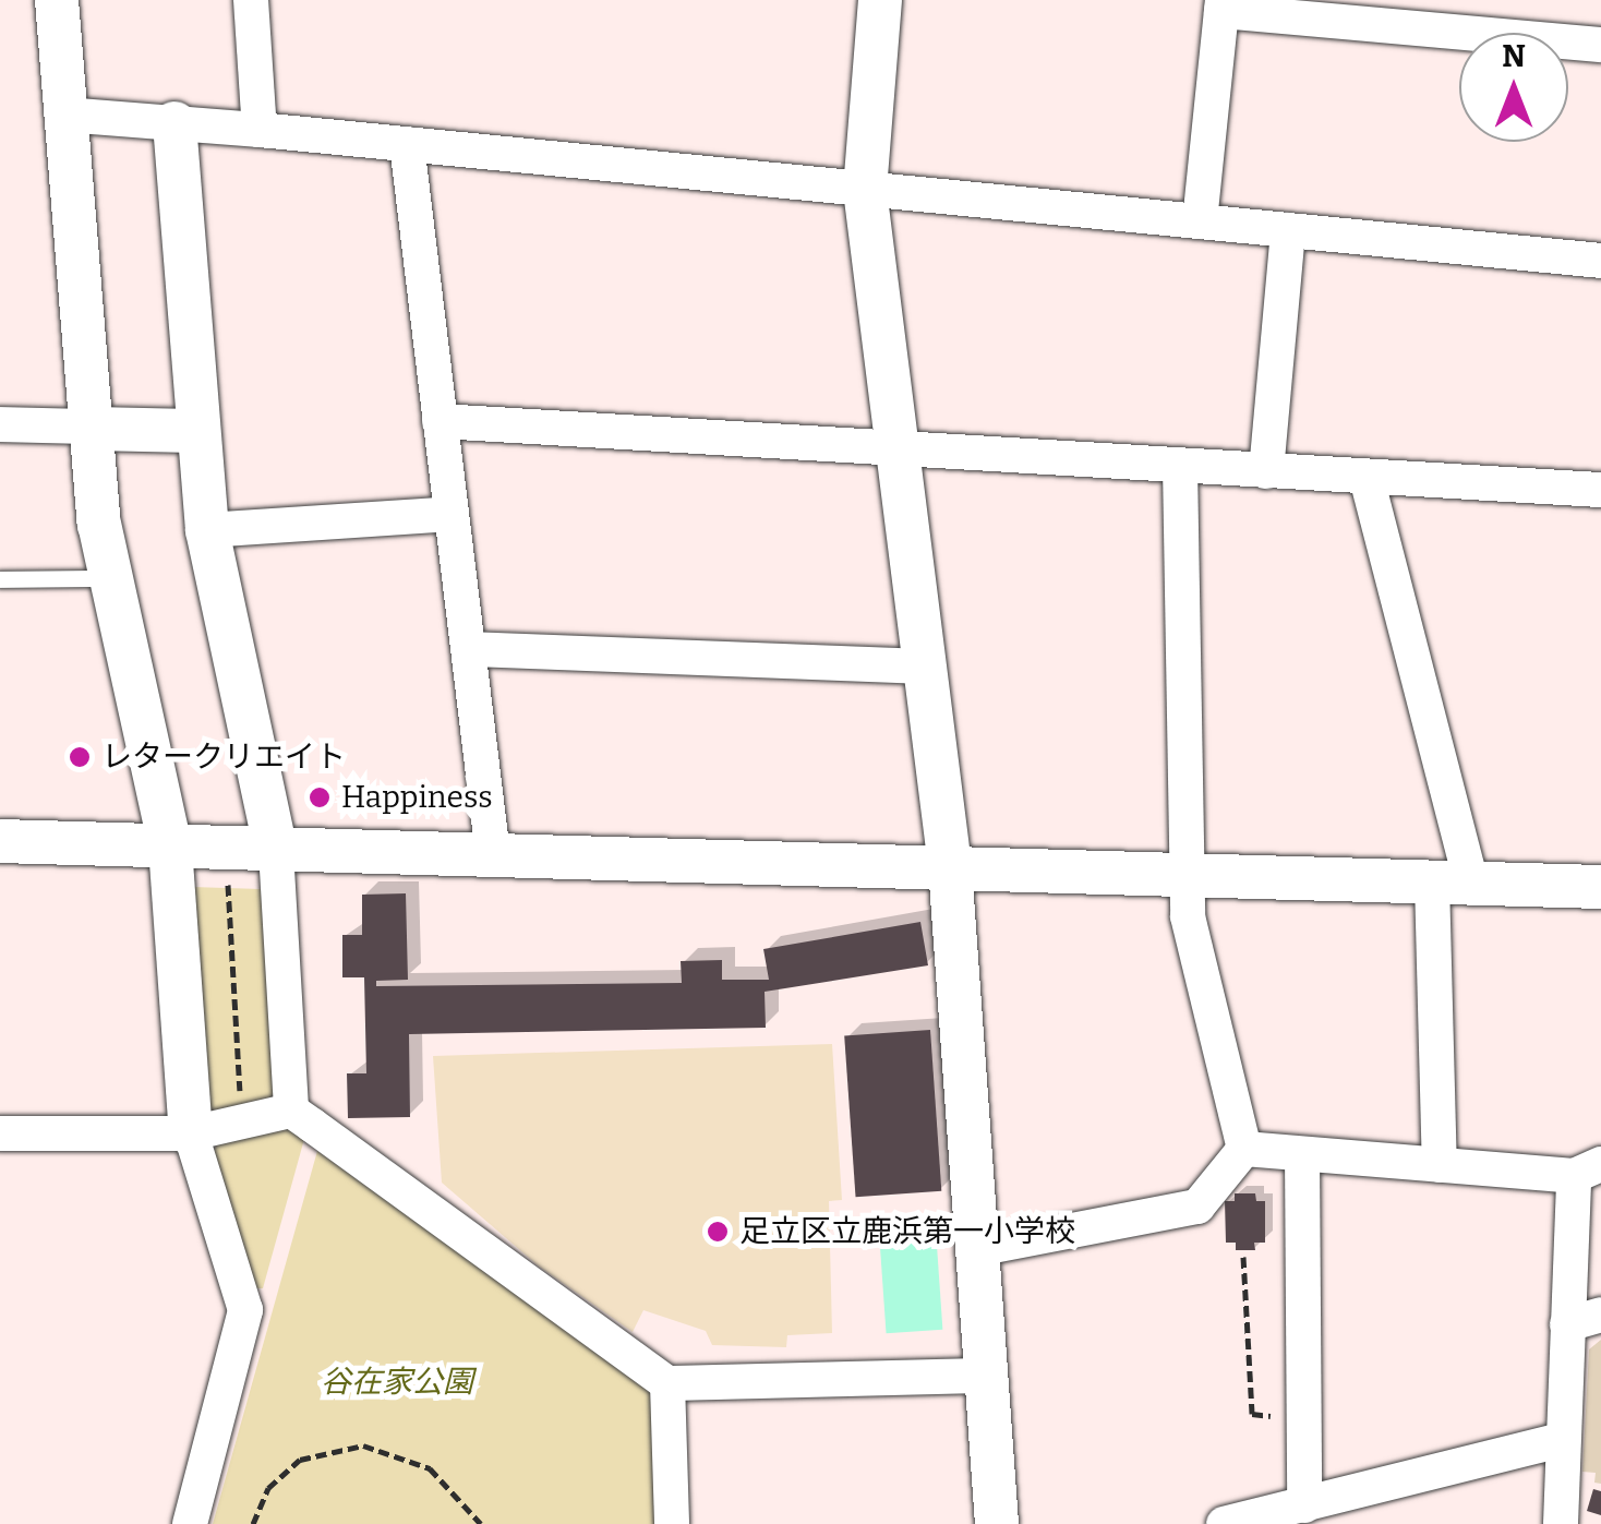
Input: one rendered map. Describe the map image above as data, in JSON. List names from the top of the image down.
{
  "parks": ["谷在家公園"],
  "places": ["レタークリエイト", "Happiness", "足立区立鹿浜第一小学校"],
  "north": "top"
}
